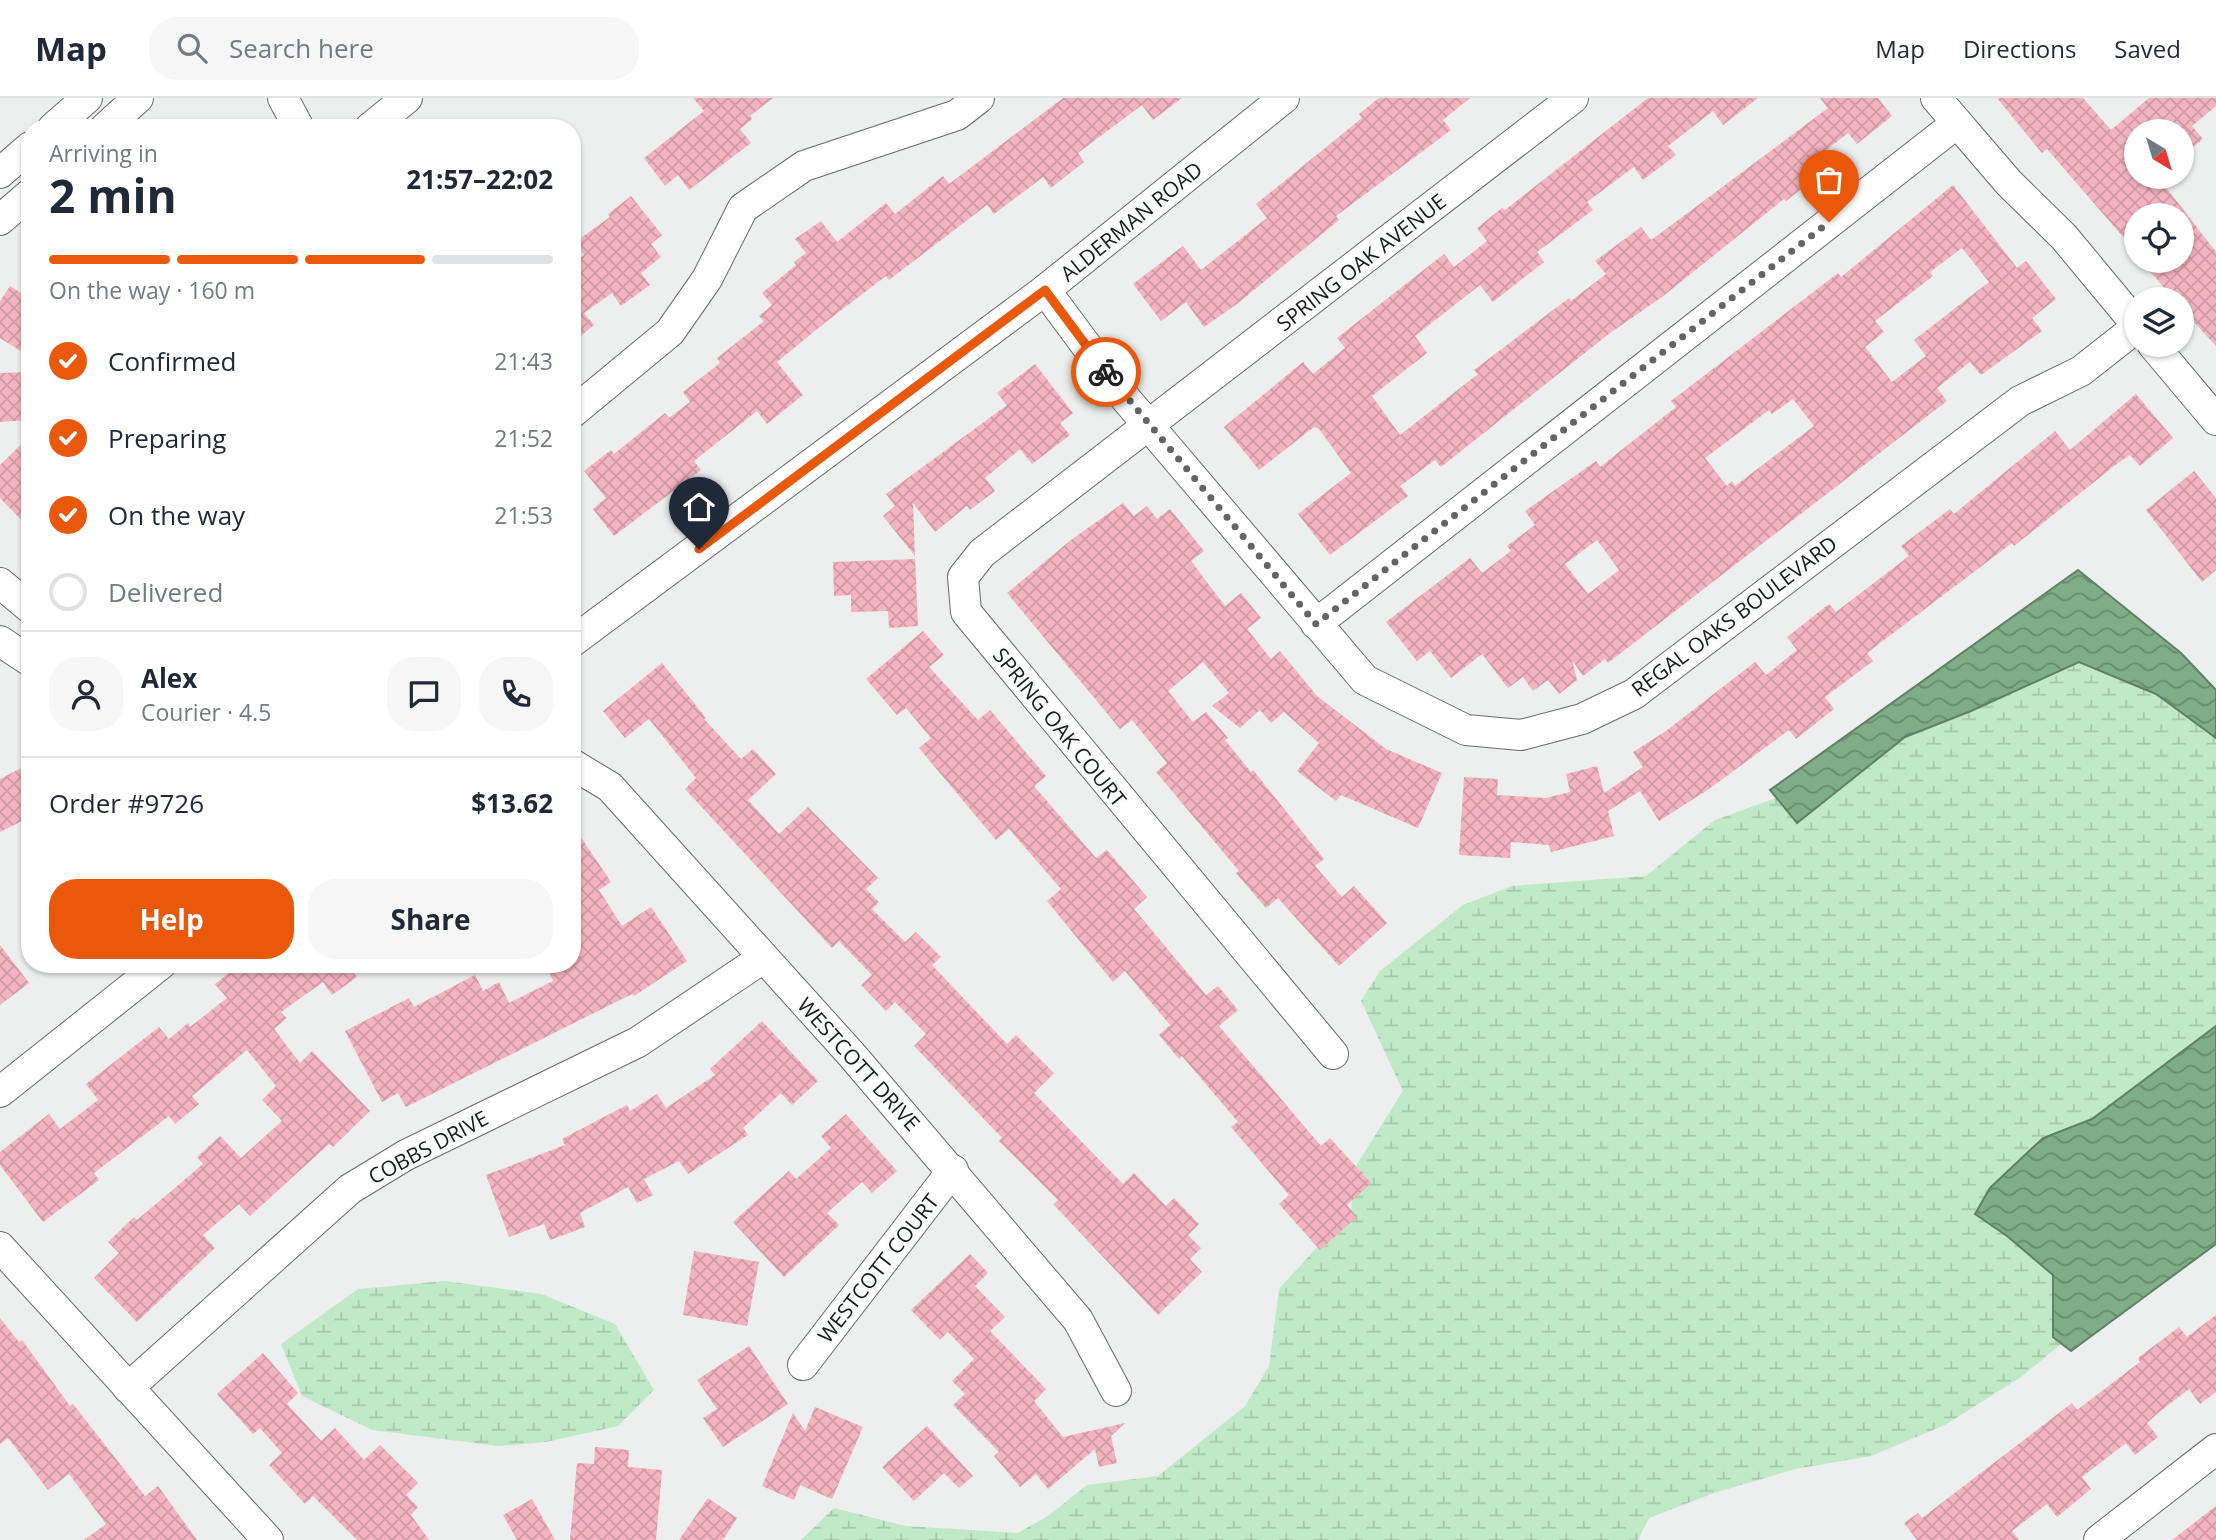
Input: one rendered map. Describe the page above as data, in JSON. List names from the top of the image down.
{
  "streets": {
    "street": [
      "ALDERMAN ROAD",
      "SPRING OAK AVENUE",
      "REGAL OAKS BOULEVARD",
      "SPRING OAK COURT",
      "WESTCOTT DRIVE",
      "COBBS DRIVE",
      "WESTCOTT COURT"
    ]
  },
  "crossings": [
    ["ALDERMAN ROAD", "REGAL OAKS BOULEVARD"],
    ["SPRING OAK AVENUE", "REGAL OAKS BOULEVARD"],
    ["SPRING OAK AVENUE", "SPRING OAK COURT"],
    ["REGAL OAKS BOULEVARD", "SPRING OAK COURT"],
    ["WESTCOTT DRIVE", "COBBS DRIVE"],
    ["WESTCOTT DRIVE", "WESTCOTT COURT"]
  ],
  "north": "bottom right",
  "page": {
    "header": "Map",
    "search": "Search here",
    "nav": ["Map", "Directions", "Saved"],
    "heading": ["2 min", "Arriving in", "21:57–22:02"],
    "panel": [
      "Alex",
      "Courier · 4.5",
      "Order #9726",
      "$13.62"
    ],
    "bar": "On the way · 160 m",
    "list": [
      ["Confirmed", "21:43"],
      ["Preparing", "21:52"],
      ["On the way", "21:53"],
      "Delivered"
    ],
    "buttons": ["Help", "Share"]
  }
}
